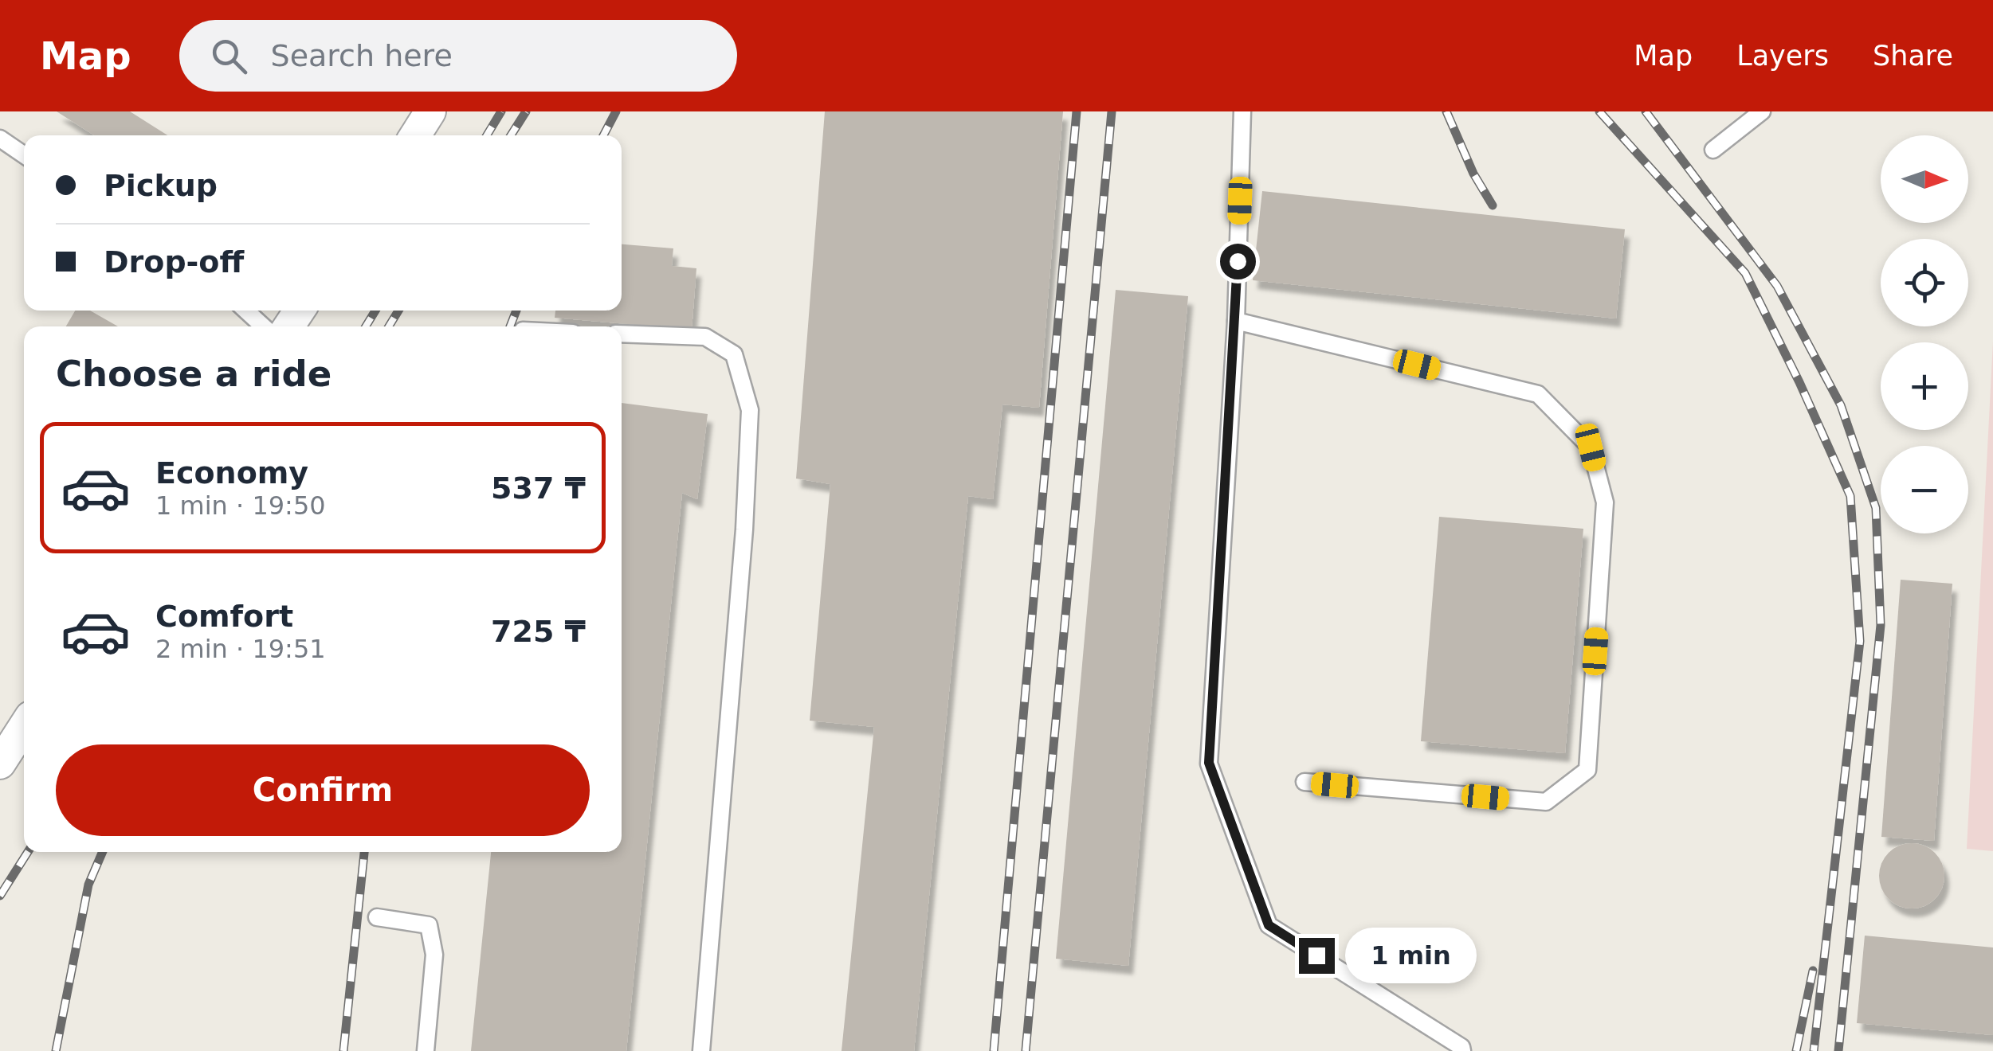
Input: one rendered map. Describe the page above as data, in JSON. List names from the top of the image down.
{
  "north": "right",
  "page": {
    "header": "Map",
    "search": "Search here",
    "nav": ["Map", "Layers", "Share"],
    "map_buttons": ["+", "−"],
    "banner": ["Pickup", "Drop-off"],
    "heading": "Choose a ride",
    "list": [
      {
        "name": "Economy",
        "note": "1 min · 19:50",
        "value": "537 ₸"
      },
      {
        "name": "Comfort",
        "note": "2 min · 19:51",
        "value": "725 ₸"
      }
    ],
    "buttons": "Confirm",
    "bubble": "1 min"
  }
}
